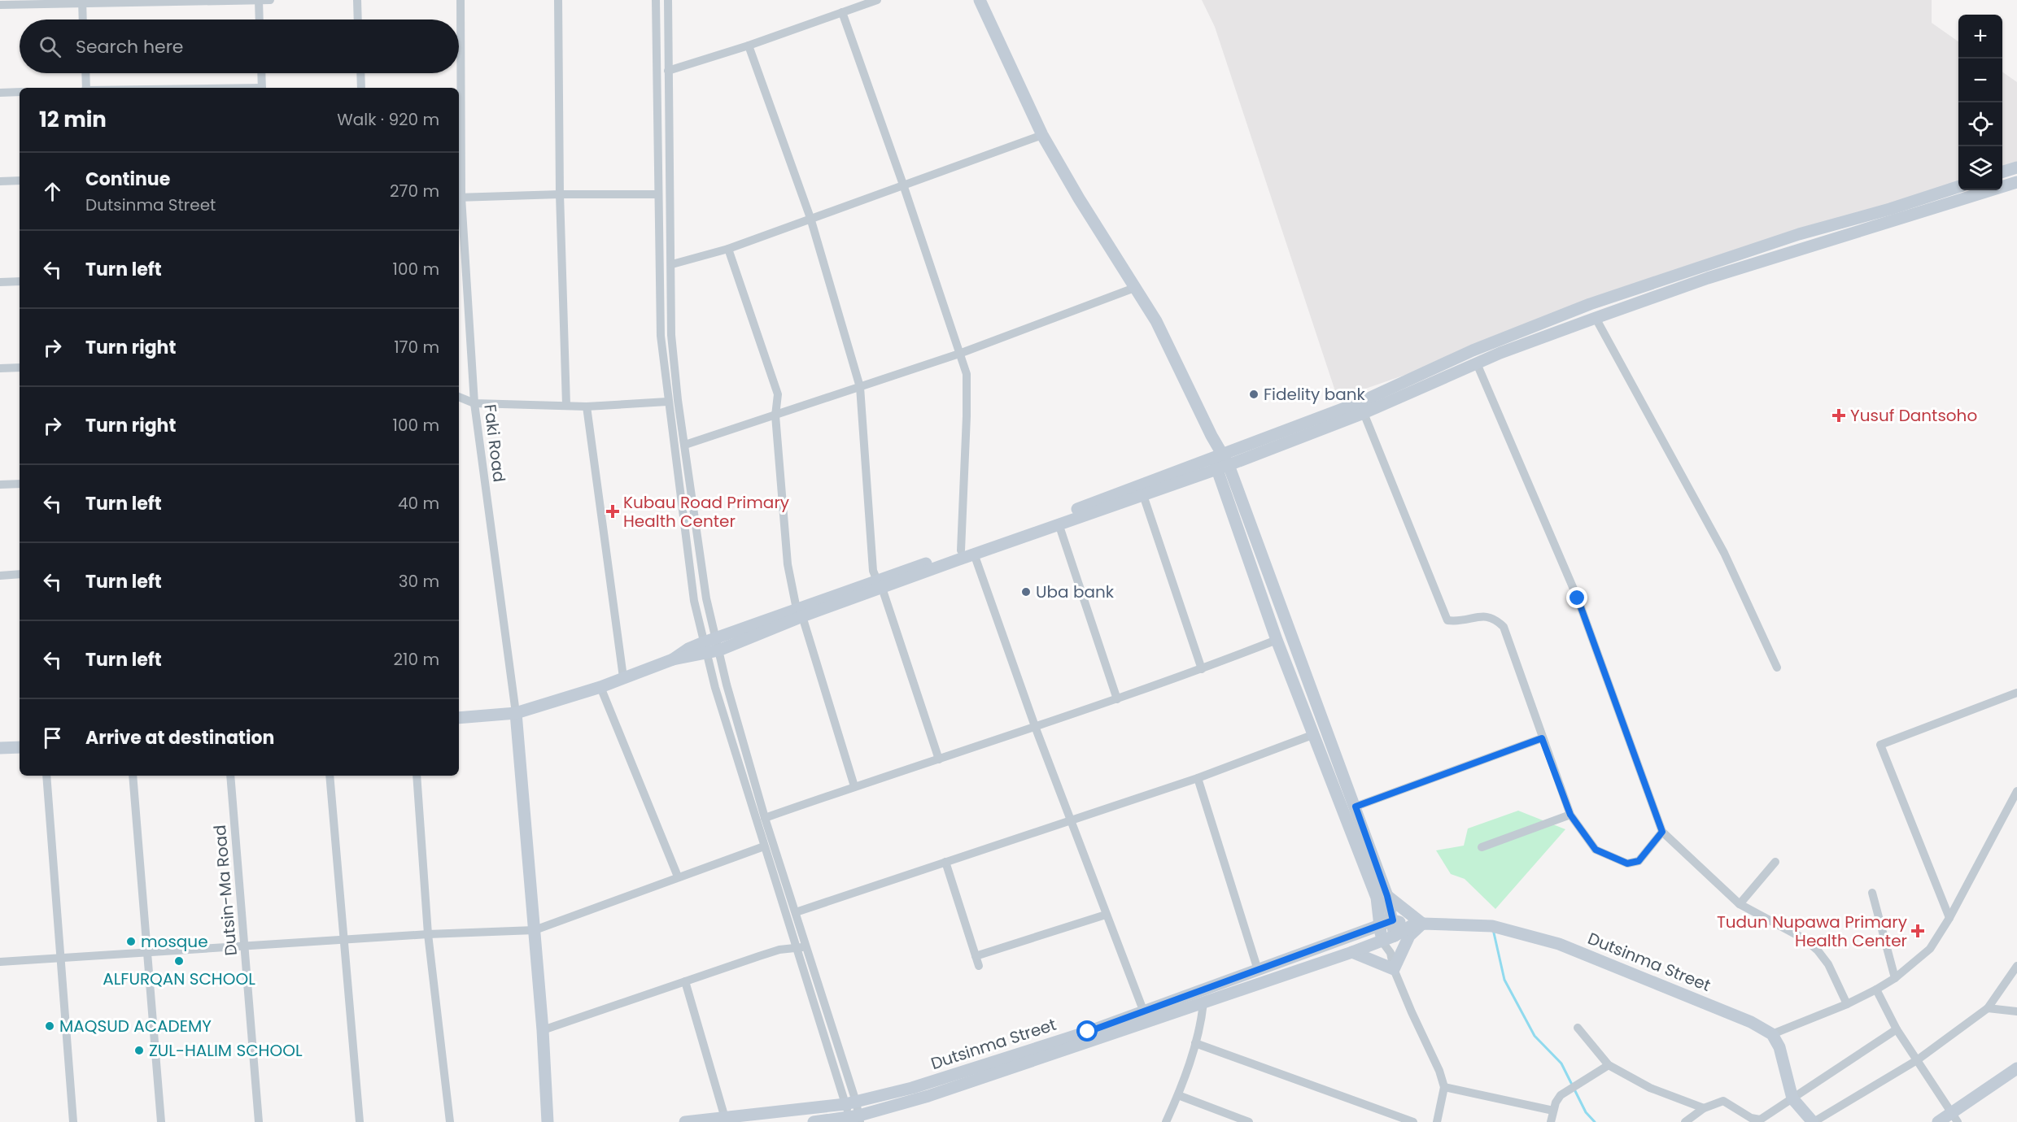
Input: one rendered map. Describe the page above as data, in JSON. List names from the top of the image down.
{
  "streets": {
    "street": ["Faki Road", "Dutsin-Ma Road", "Dutsinma Street"]
  },
  "places": {
    "other": [
      "Fidelity bank",
      "Uba bank",
      "mosque",
      "ALFURQAN SCHOOL",
      "MAQSUD ACADEMY",
      "ZUL-HALIM SCHOOL"
    ],
    "health": ["Yusuf Dantsoho", "Kubau Road Primary Health Center", "Tudun Nupawa Primary Health Center"]
  },
  "page": {
    "map_buttons": ["+", "−"],
    "search": "Search here",
    "heading": ["12 min", "Walk · 920 m"],
    "list": [
      ["Continue", "Dutsinma Street", "270 m"],
      ["Turn left", "100 m"],
      ["Turn right", "170 m"],
      ["Turn right", "100 m"],
      ["Turn left", "40 m"],
      ["Turn left", "30 m"],
      ["Turn left", "210 m"],
      "Arrive at destination"
    ]
  }
}
